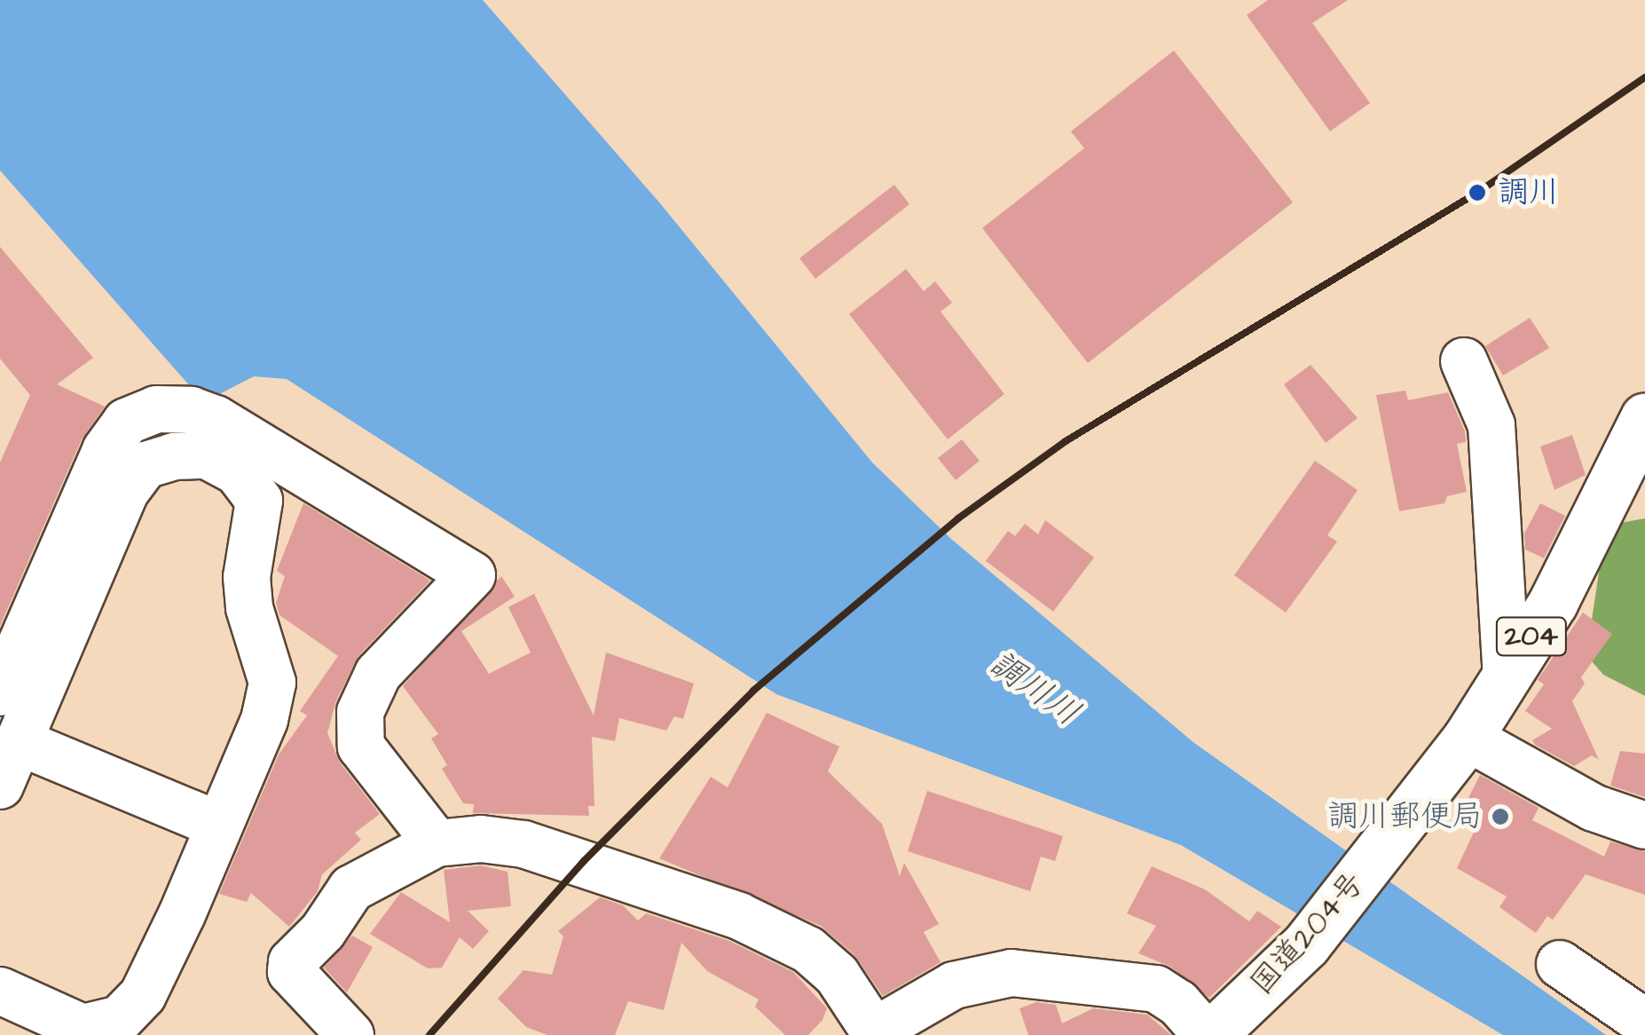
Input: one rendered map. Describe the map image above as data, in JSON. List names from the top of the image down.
{
  "streets": {
    "highway": ["204", "国道204号"]
  },
  "water": ["調川川"],
  "places": ["調川", "調川郵便局"]
}
